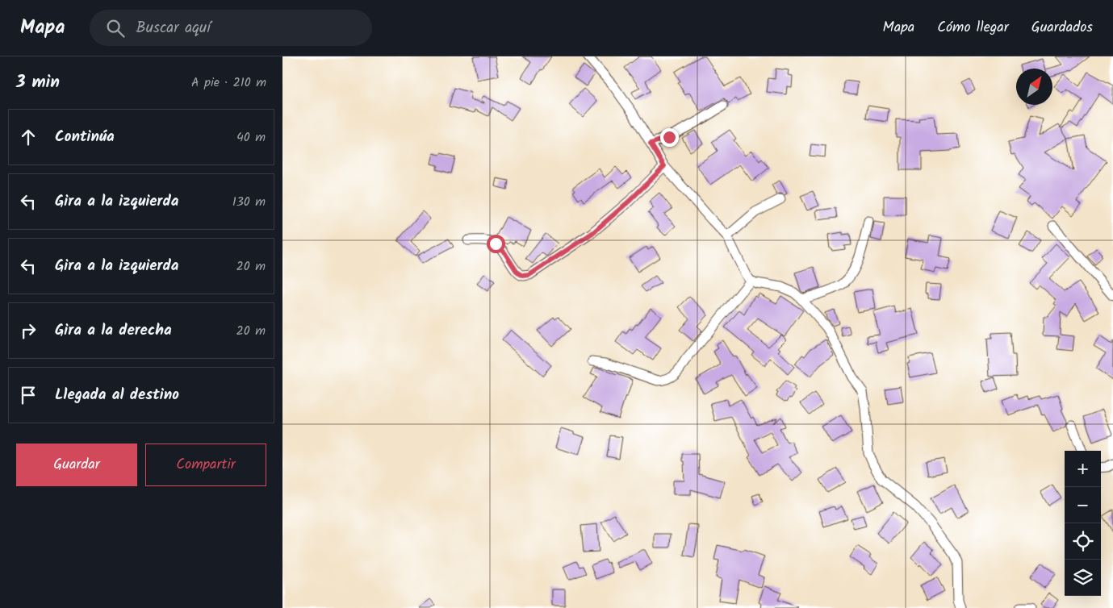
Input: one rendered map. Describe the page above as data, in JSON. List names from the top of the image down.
{
  "north": "top right",
  "page": {
    "header": "Mapa",
    "search": "Buscar aquí",
    "nav": ["Mapa", "Cómo llegar", "Guardados"],
    "heading": ["3 min", "A pie · 210 m"],
    "list": [
      ["Continúa", "40 m"],
      ["Gira a la izquierda", "130 m"],
      ["Gira a la izquierda", "20 m"],
      ["Gira a la derecha", "20 m"],
      "Llegada al destino"
    ],
    "buttons": ["Guardar", "Compartir"],
    "map_buttons": ["+", "−"]
  }
}
